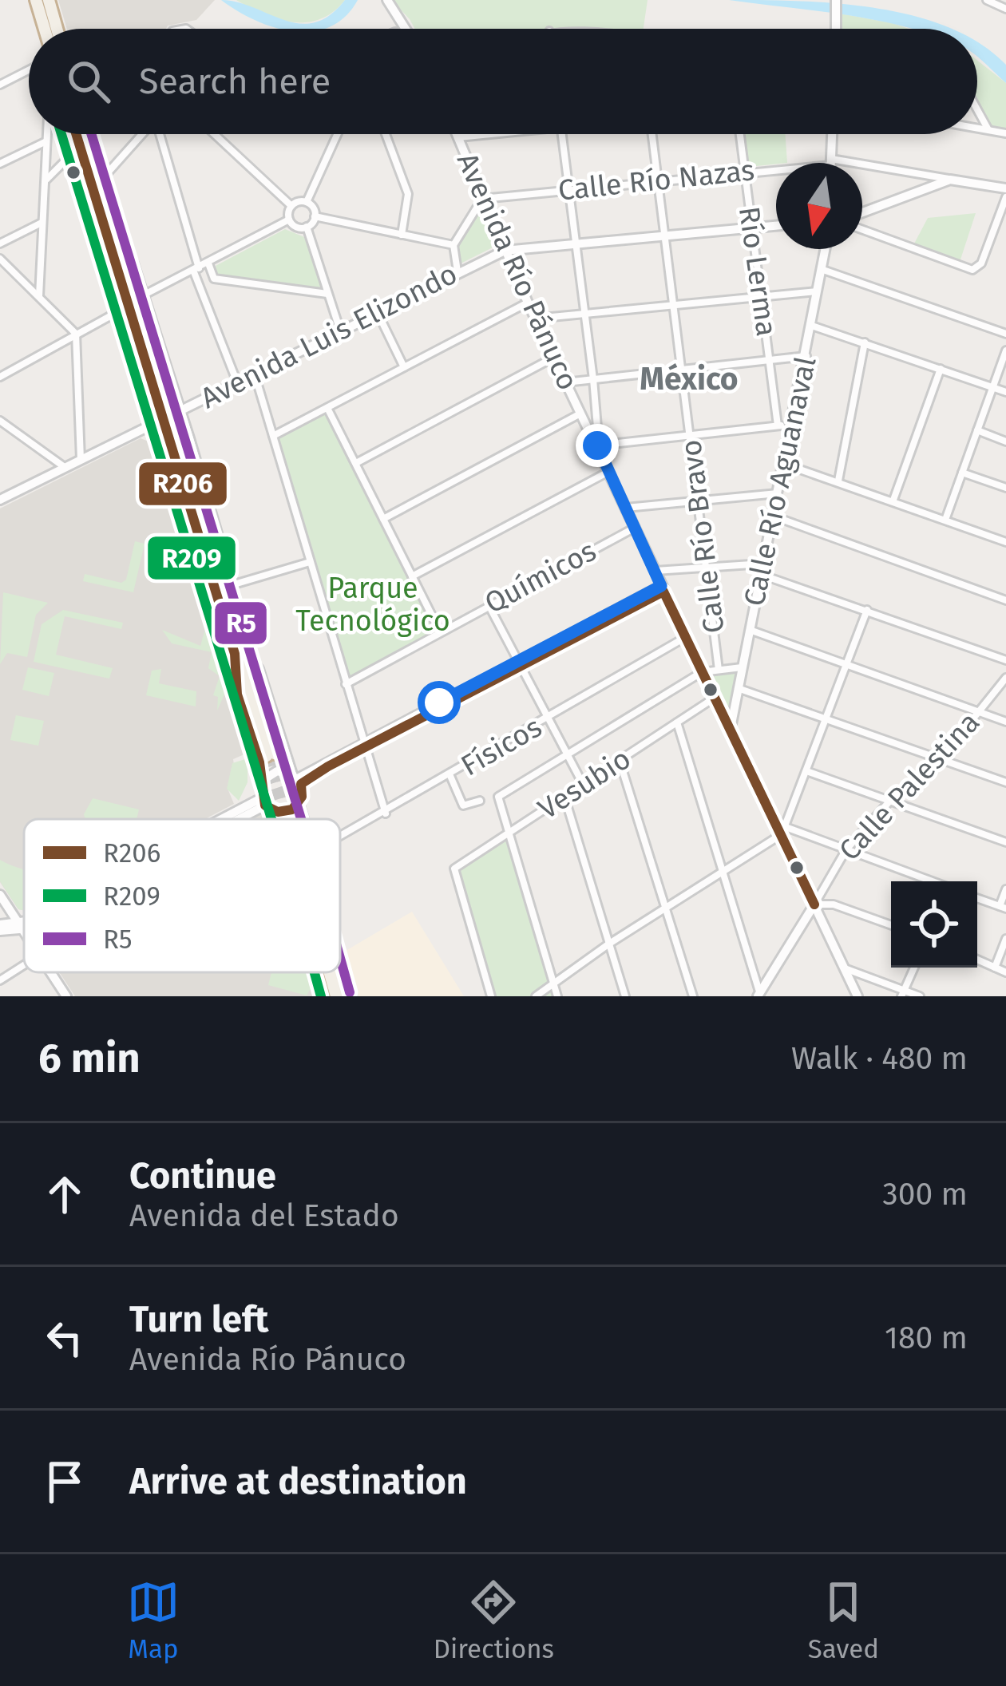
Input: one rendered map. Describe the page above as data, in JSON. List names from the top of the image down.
{
  "streets": {
    "street": [
      "Calle Río Nazas",
      "Avenida Río Pánuco",
      "Río Lerma",
      "Avenida Luis Elizondo",
      "Calle Río Aguanaval",
      "Calle Río Bravo",
      "Químicos",
      "Físicos",
      "Vesubio",
      "Calle Palestina"
    ]
  },
  "crossings": [
    ["Calle Río Nazas", "Avenida Río Pánuco"],
    ["Calle Río Nazas", "Río Lerma"],
    ["Calle Río Nazas", "Calle Río Bravo"],
    ["Avenida Río Pánuco", "Avenida Luis Elizondo"],
    ["Avenida Río Pánuco", "Calle Río Aguanaval"],
    ["Avenida Río Pánuco", "Químicos"],
    ["Avenida Río Pánuco", "Físicos"],
    ["Avenida Río Pánuco", "Vesubio"],
    ["Avenida Río Pánuco", "Calle Palestina"],
    ["Río Lerma", "Avenida Luis Elizondo"],
    ["Avenida Luis Elizondo", "Calle Río Bravo"]
  ],
  "districts": ["México"],
  "parks": ["Parque Tecnológico"],
  "lines": ["transit line R206", "transit line R209", "transit line R5"],
  "legend": ["R206", "R209", "R5"],
  "north": "bottom",
  "page": {
    "search": "Search here",
    "heading": ["6 min", "Walk · 480 m"],
    "list": [
      ["Continue", "Avenida del Estado", "300 m"],
      ["Turn left", "Avenida Río Pánuco", "180 m"],
      "Arrive at destination"
    ],
    "nav": ["Map", "Directions", "Saved"]
  }
}
